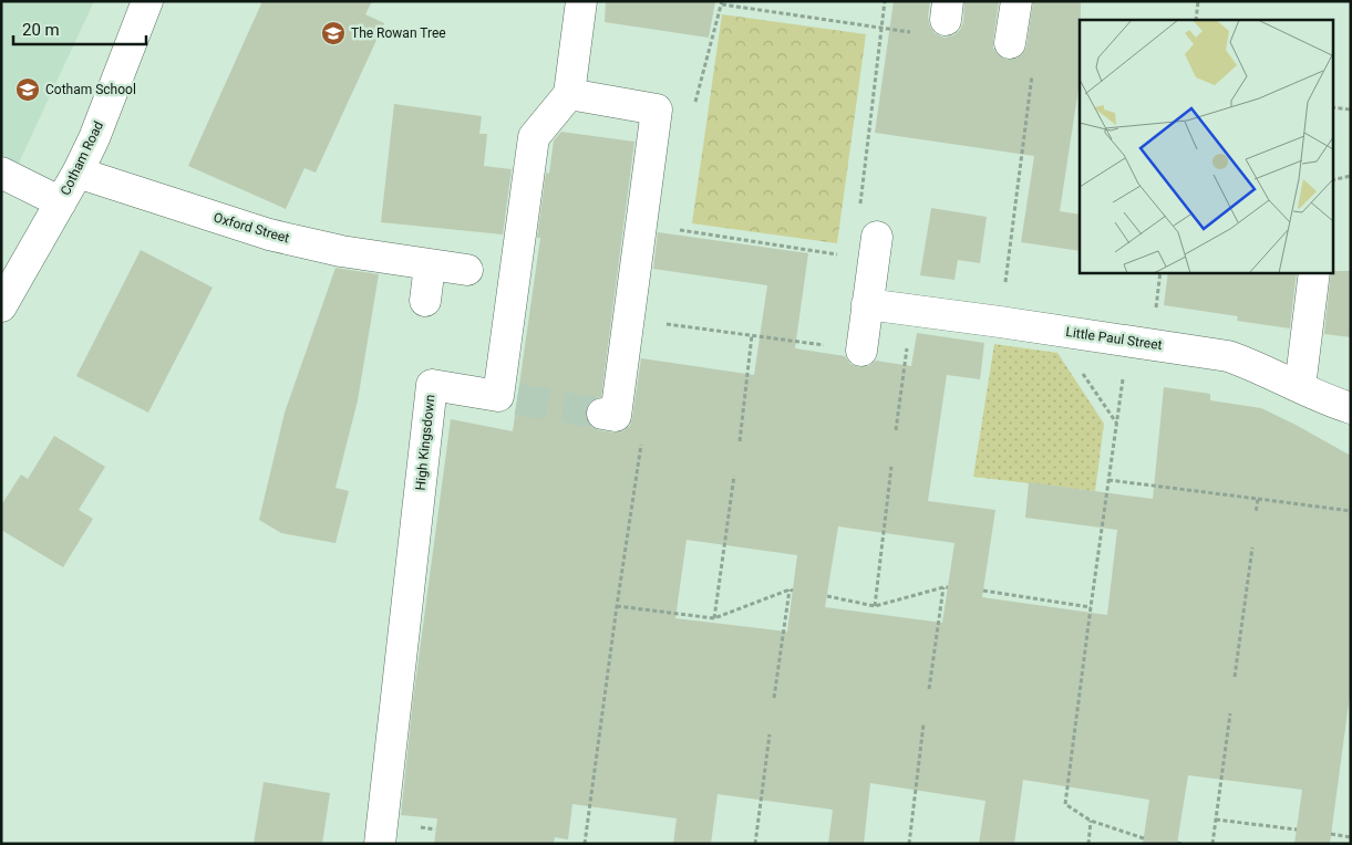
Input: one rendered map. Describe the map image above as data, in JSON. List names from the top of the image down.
{
  "streets": {
    "street": [
      "Cotham Road",
      "Oxford Street",
      "Little Paul Street",
      "High Kingsdown"
    ]
  },
  "crossings": [
    ["Cotham Road", "Oxford Street"]
  ],
  "places": {
    "school or university": ["The Rowan Tree", "Cotham School"]
  },
  "scale_bar": "20 m"
}
